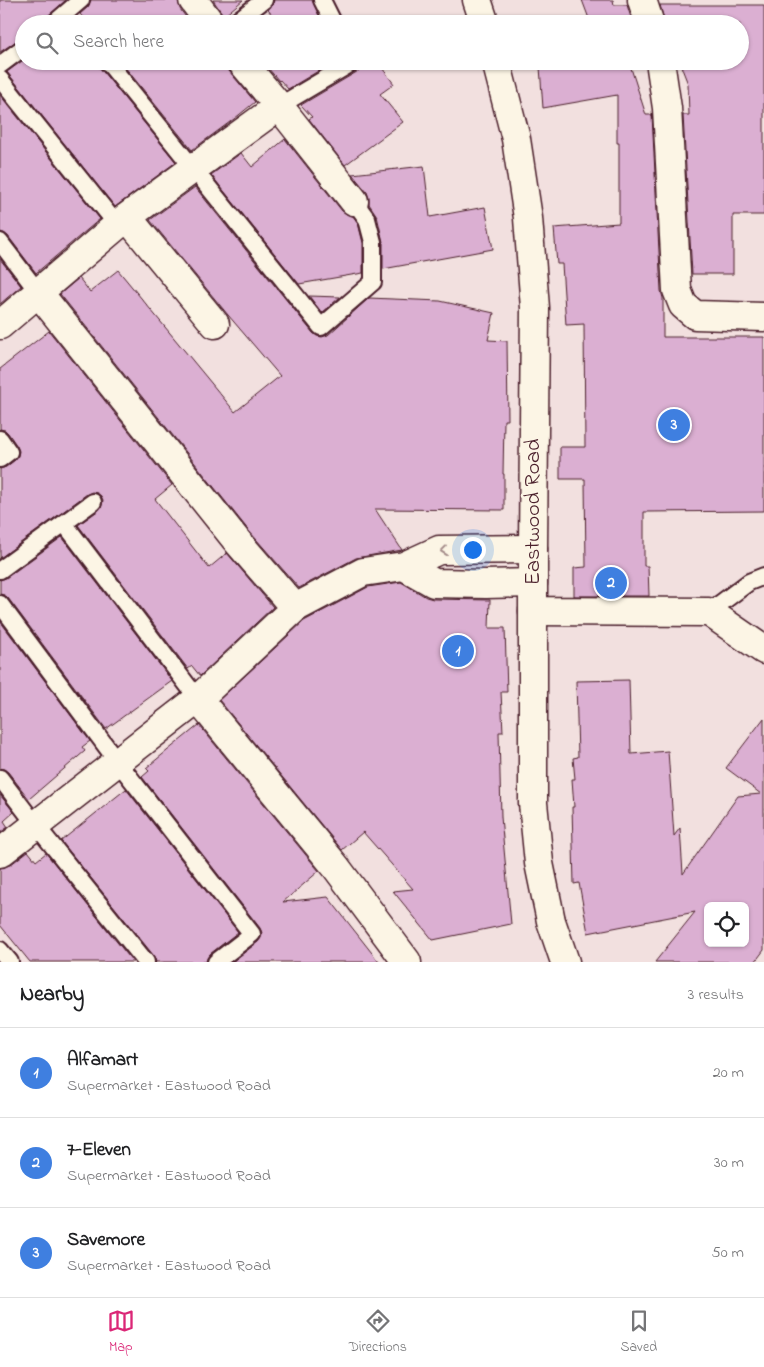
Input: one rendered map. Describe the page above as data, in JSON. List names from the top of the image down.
{
  "streets": {
    "street": ["Eastwood Road"]
  },
  "page": {
    "search": "Search here",
    "pins": ["3", "2", "1"],
    "heading": ["Nearby", "3 results"],
    "list": [
      {
        "mark": "1",
        "name": "Alfamart",
        "note": "Supermarket · Eastwood Road",
        "value": "20 m"
      },
      {
        "mark": "2",
        "name": "7-Eleven",
        "note": "Supermarket · Eastwood Road",
        "value": "30 m"
      },
      {
        "mark": "3",
        "name": "Savemore",
        "note": "Supermarket · Eastwood Road",
        "value": "50 m"
      }
    ],
    "nav": ["Map", "Directions", "Saved"]
  }
}
